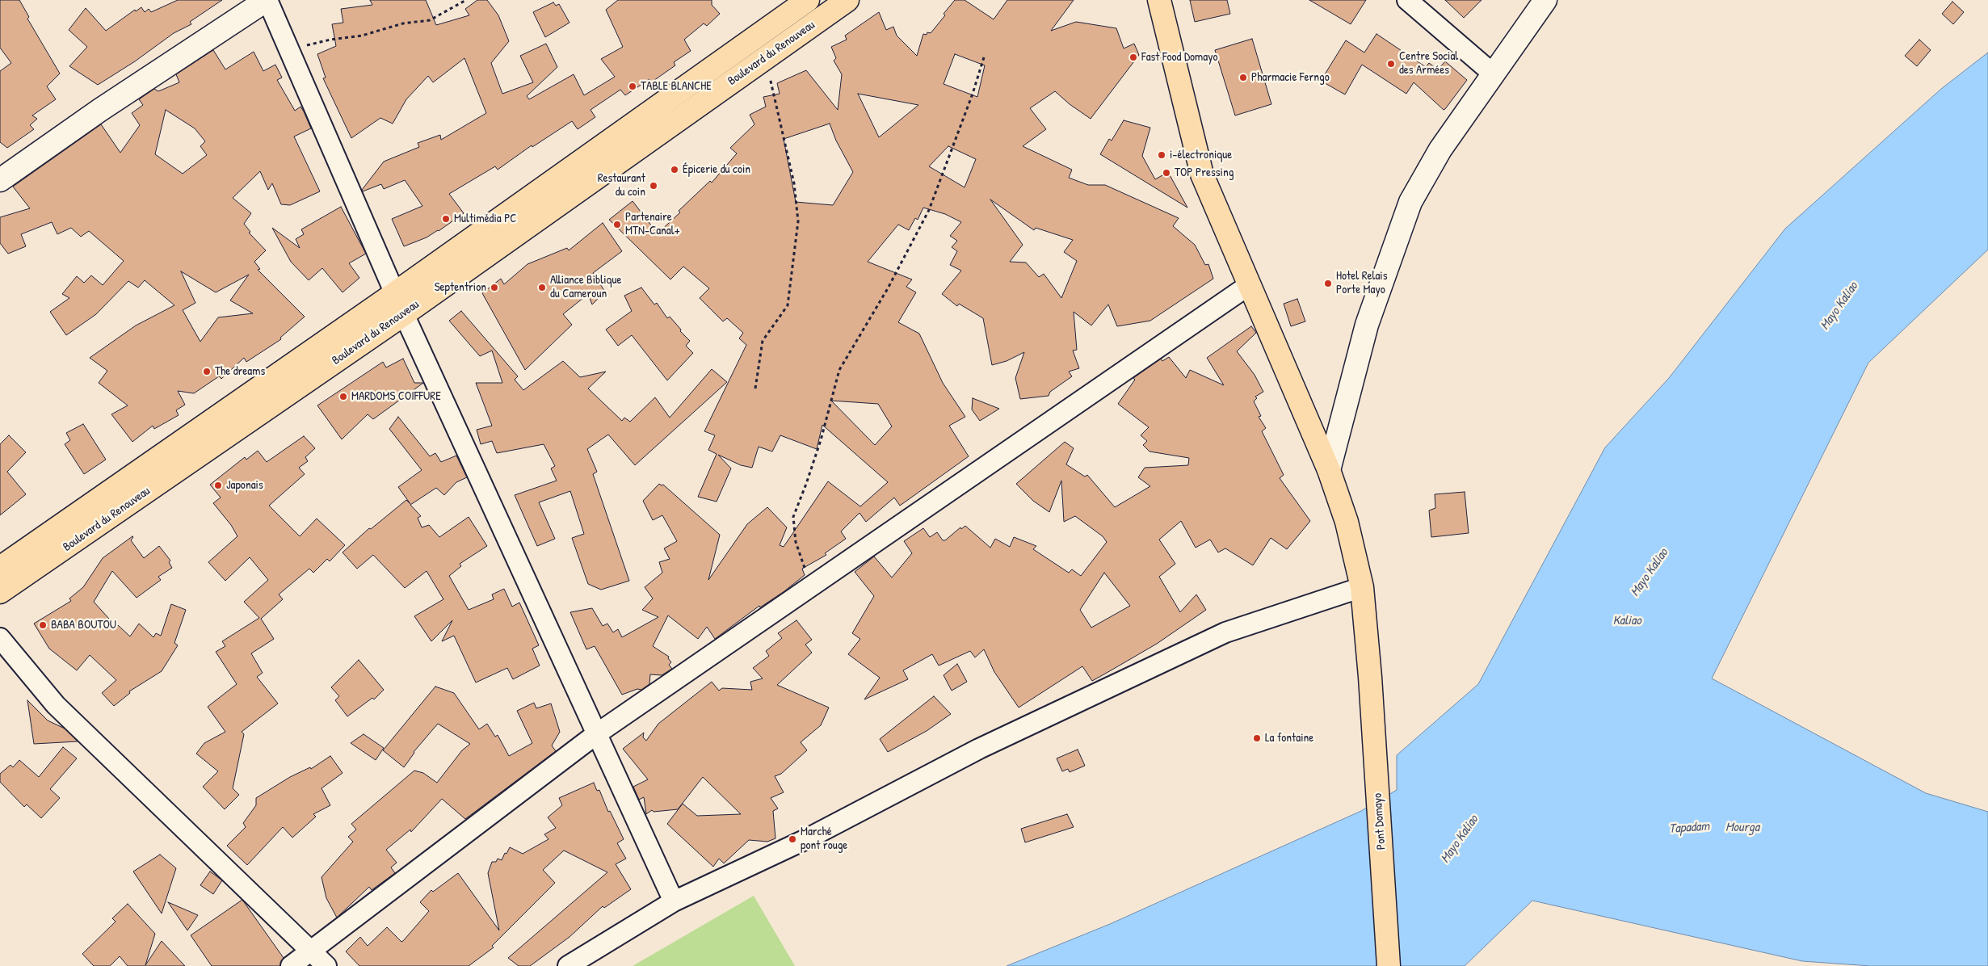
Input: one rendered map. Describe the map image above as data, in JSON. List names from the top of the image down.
{
  "streets": {
    "main road": ["Boulevard du Renouveau", "Pont Domayo"]
  },
  "water": [
    "Mayo Kaliao",
    "Kaliao",
    "Tapadam",
    "Mourga"
  ],
  "places": [
    "Fast Food Domayo",
    "Centre Social des Armées",
    "Pharmacie Ferngo",
    "TABLE BLANCHE",
    "i-électronique",
    "Épicerie du coin",
    "TOP Pressing",
    "Restaurant du coin",
    "Multimédia PC",
    "Partenaire MTN-Canal+",
    "Hotel Relais Porte Mayo",
    "Septentrion",
    "Alliance Biblique du Cameroun",
    "The dreams",
    "MARDOMS COIFFURE",
    "Japonais",
    "BABA BOUTOU",
    "La fontaine",
    "Marché pont rouge"
  ]
}
